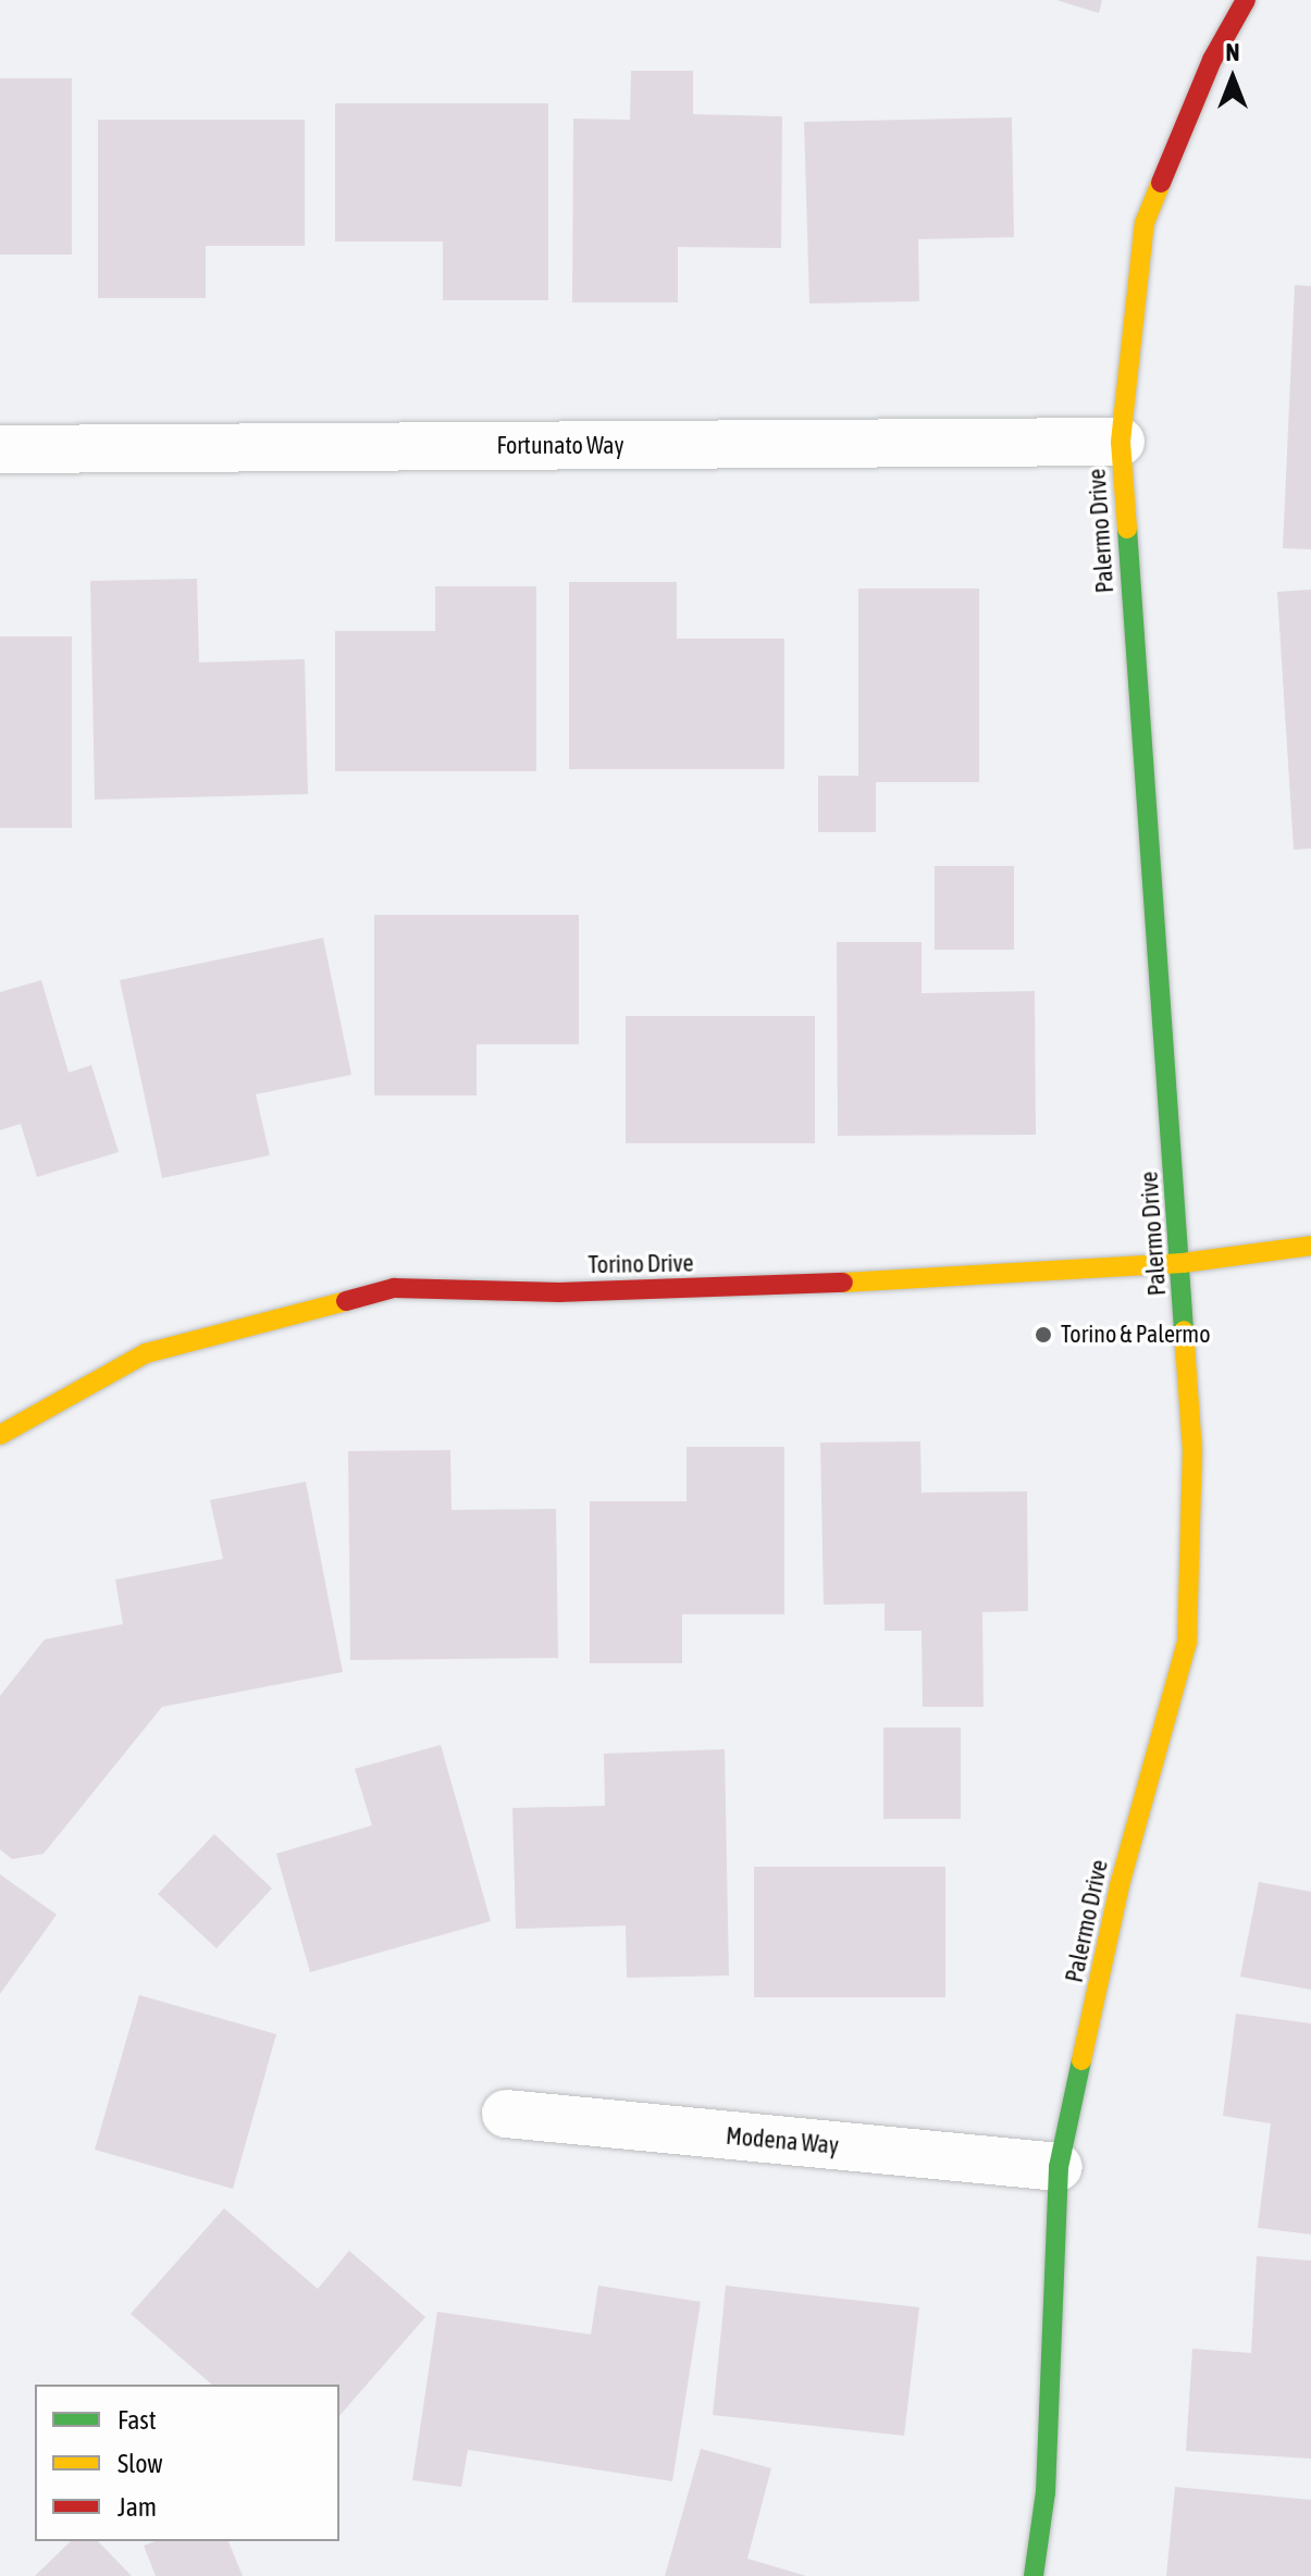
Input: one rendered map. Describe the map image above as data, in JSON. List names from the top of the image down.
{
  "streets": {
    "street": [
      "Fortunato Way",
      "Palermo Drive",
      "Torino Drive",
      "Modena Way"
    ]
  },
  "crossings": [
    ["Fortunato Way", "Palermo Drive"],
    ["Palermo Drive", "Torino Drive"],
    ["Palermo Drive", "Modena Way"]
  ],
  "places": ["Torino & Palermo"],
  "legend": ["Fast", "Slow", "Jam"],
  "north": "top"
}
